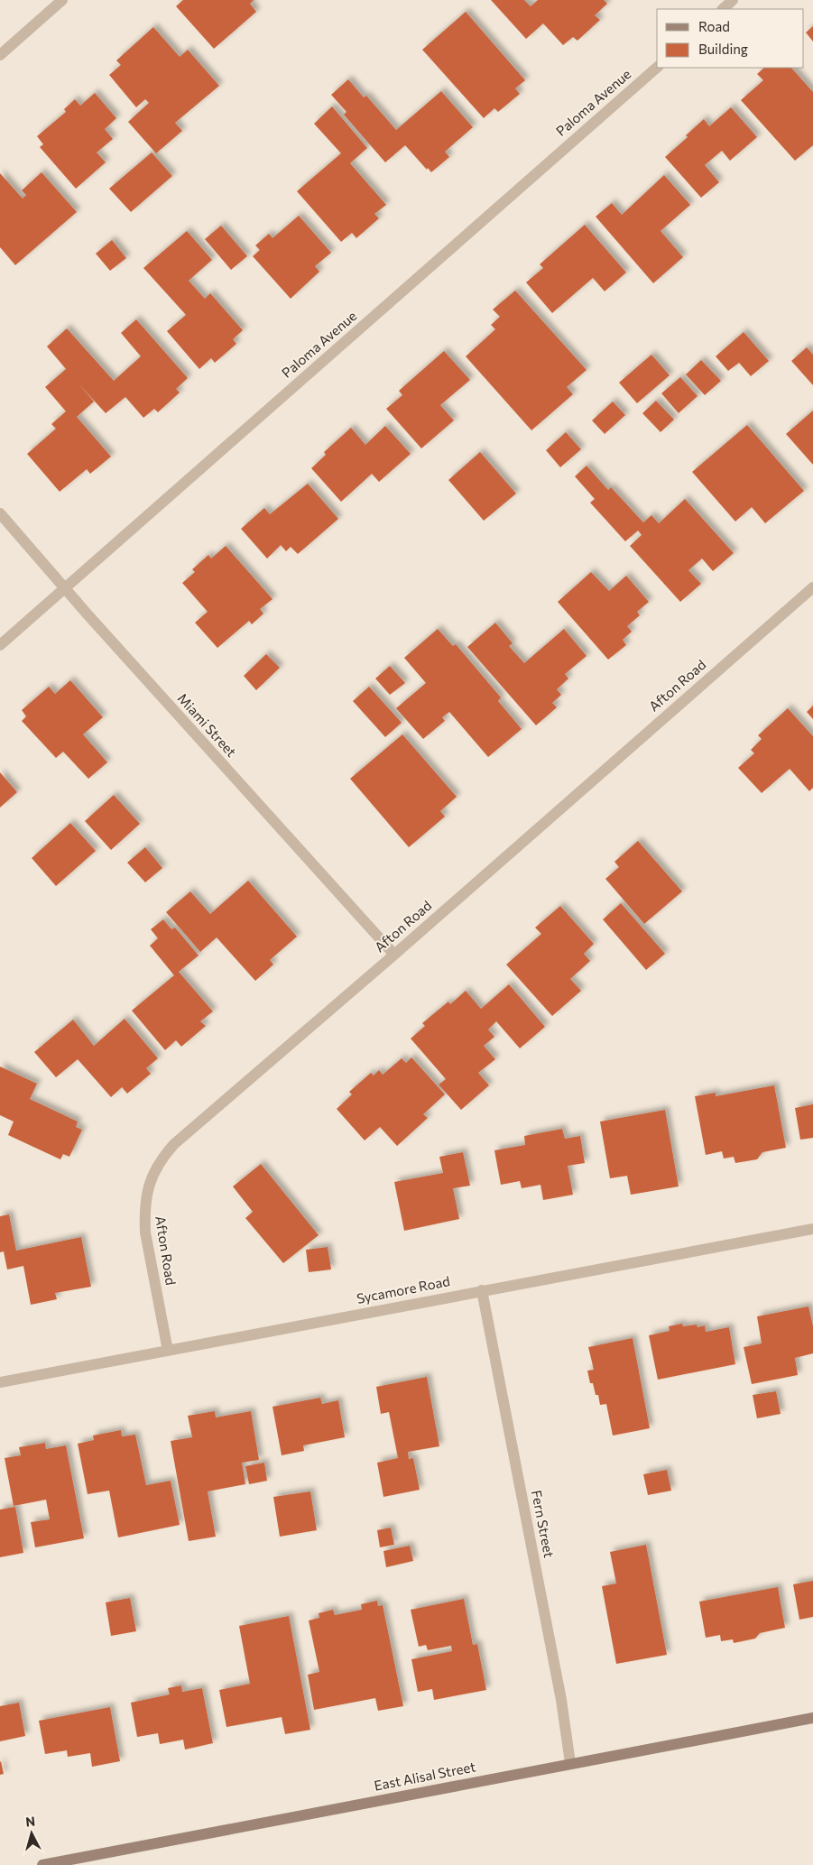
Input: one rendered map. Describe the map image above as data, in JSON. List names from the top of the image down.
{
  "streets": {
    "street": [
      "Paloma Avenue",
      "Afton Road",
      "Miami Street",
      "Sycamore Road",
      "Fern Street",
      "East Alisal Street"
    ]
  },
  "crossings": [
    ["Paloma Avenue", "Miami Street"],
    ["Afton Road", "Miami Street"],
    ["Afton Road", "Sycamore Road"],
    ["Sycamore Road", "Fern Street"],
    ["Fern Street", "East Alisal Street"]
  ],
  "legend": ["Road", "Building"],
  "north": "top"
}
